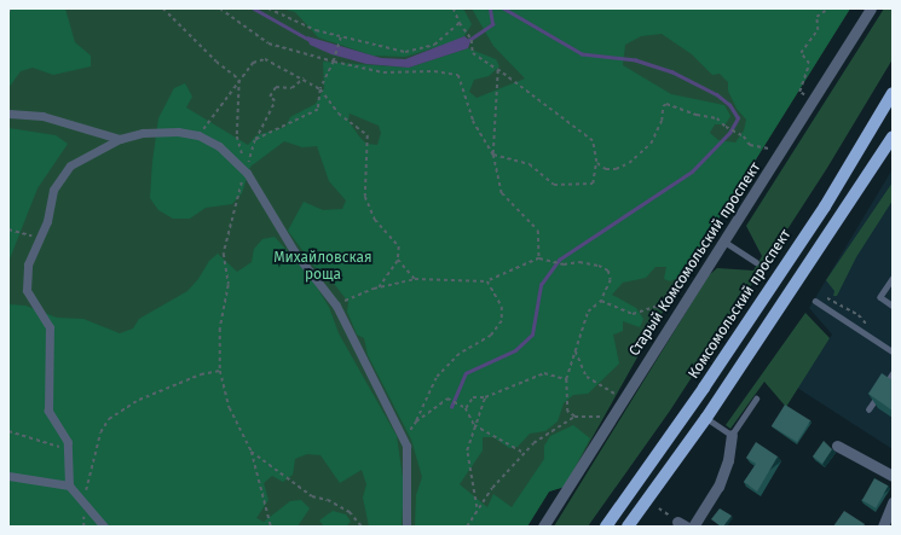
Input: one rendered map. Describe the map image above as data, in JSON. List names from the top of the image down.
{
  "streets": {
    "main road": ["Комсомольский проспект"],
    "street": ["Старый Комсомольский проспект"]
  },
  "parks": ["Михайловская роща"]
}
